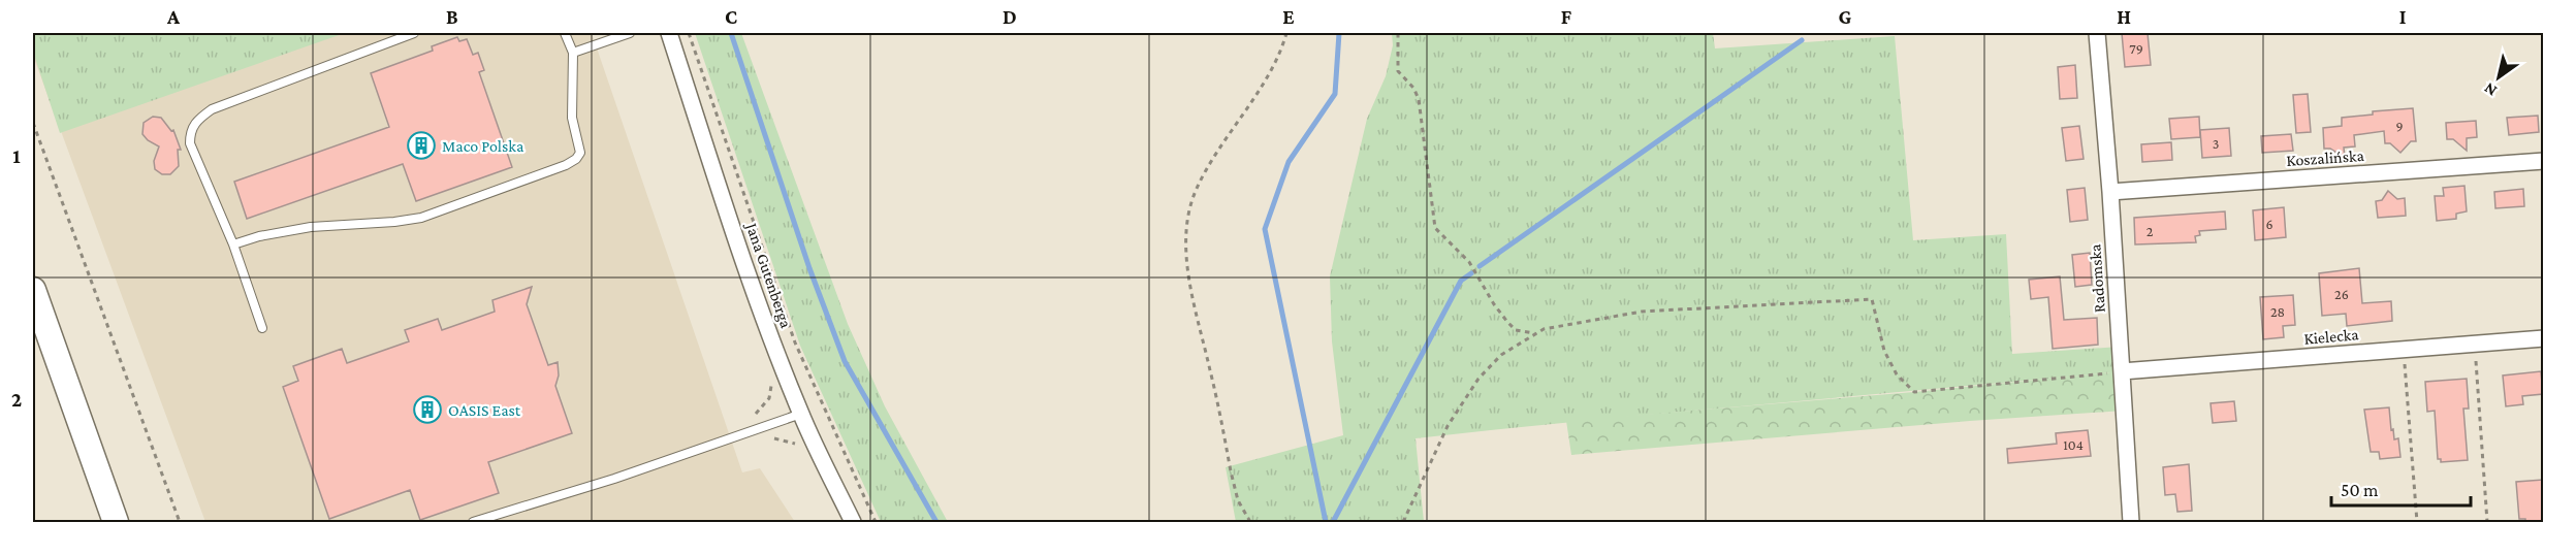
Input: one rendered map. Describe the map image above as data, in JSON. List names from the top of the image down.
{
  "streets": {
    "street": [
      "Koszalińska",
      "Jana Gutenberga",
      "Radomska",
      "Kielecka"
    ]
  },
  "crossings": [
    ["Koszalińska", "Radomska"],
    ["Radomska", "Kielecka"]
  ],
  "places": {
    "building": ["Maco Polska", "OASIS East"]
  },
  "house_numbers": [
    "79",
    "9",
    "3",
    "6",
    "2",
    "26",
    "28",
    "104"
  ],
  "scale_bar": "50 m",
  "north": "bottom left",
  "grid": {
    "columns": [
      "A",
      "B",
      "C",
      "D",
      "E",
      "F",
      "G",
      "H",
      "I"
    ],
    "rows": ["1", "2"]
  }
}
